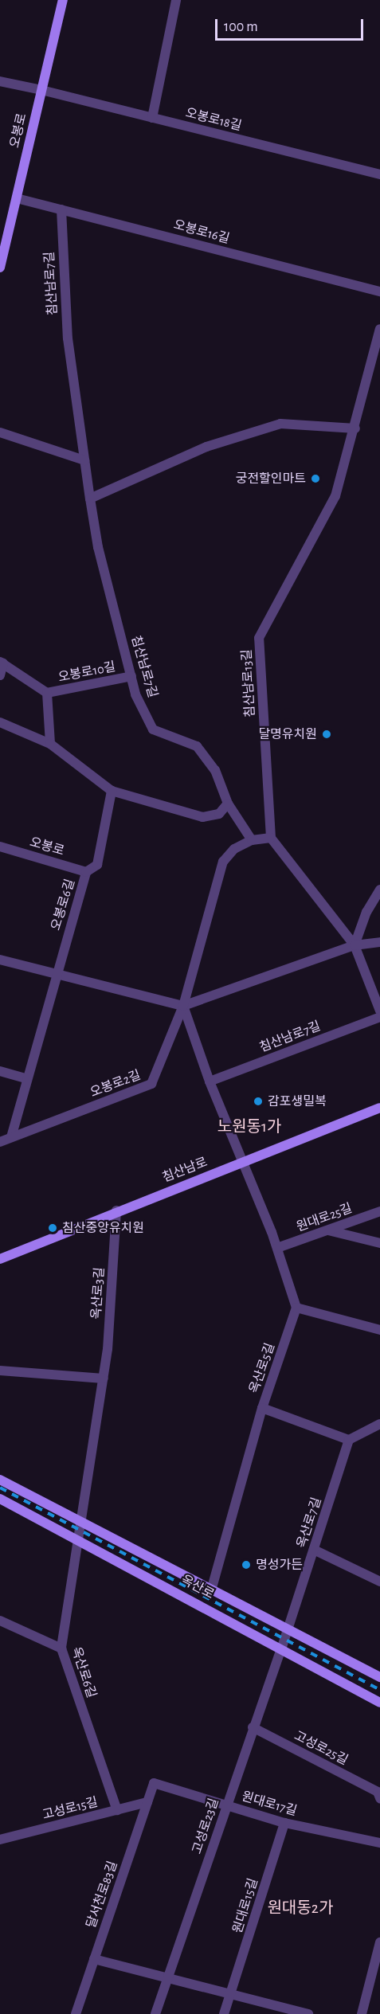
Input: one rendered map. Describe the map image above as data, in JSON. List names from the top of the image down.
{
  "streets": {
    "main road": ["오봉로", "침산남로", "옥산로"],
    "street": [
      "오봉로18길",
      "오봉로16길",
      "침산남로7길",
      "오봉로10길",
      "침산남로13길",
      "오봉로6길",
      "오봉로2길",
      "원대로25길",
      "옥산로3길",
      "옥산로5길",
      "옥산로7길",
      "옥산로6길",
      "고성로25길",
      "원대로17길",
      "고성로15길",
      "고성로23길",
      "달서천로83길",
      "원대로15길"
    ]
  },
  "crossings": [
    ["오봉로18길", "오봉로"],
    ["오봉로", "오봉로16길"],
    ["오봉로", "오봉로6길"],
    ["오봉로16길", "침산남로7길"],
    ["침산남로7길", "오봉로10길"],
    ["침산남로", "옥산로3길"],
    ["옥산로3길", "옥산로"],
    ["옥산로3길", "옥산로6길"],
    ["옥산로7길", "옥산로"],
    ["옥산로7길", "고성로23길"],
    ["옥산로", "옥산로6길"],
    ["옥산로", "고성로23길"],
    ["옥산로6길", "고성로15길"],
    ["고성로25길", "고성로23길"],
    ["원대로17길", "고성로23길"],
    ["원대로17길", "달서천로83길"],
    ["원대로17길", "원대로15길"],
    ["고성로15길", "달서천로83길"]
  ],
  "districts": ["노원동1가", "원대동2가"],
  "places": [
    "궁전할인마트",
    "달명유치원",
    "감포생밀복",
    "침산중앙유치원",
    "명성가든"
  ],
  "scale_bar": "100 m"
}
